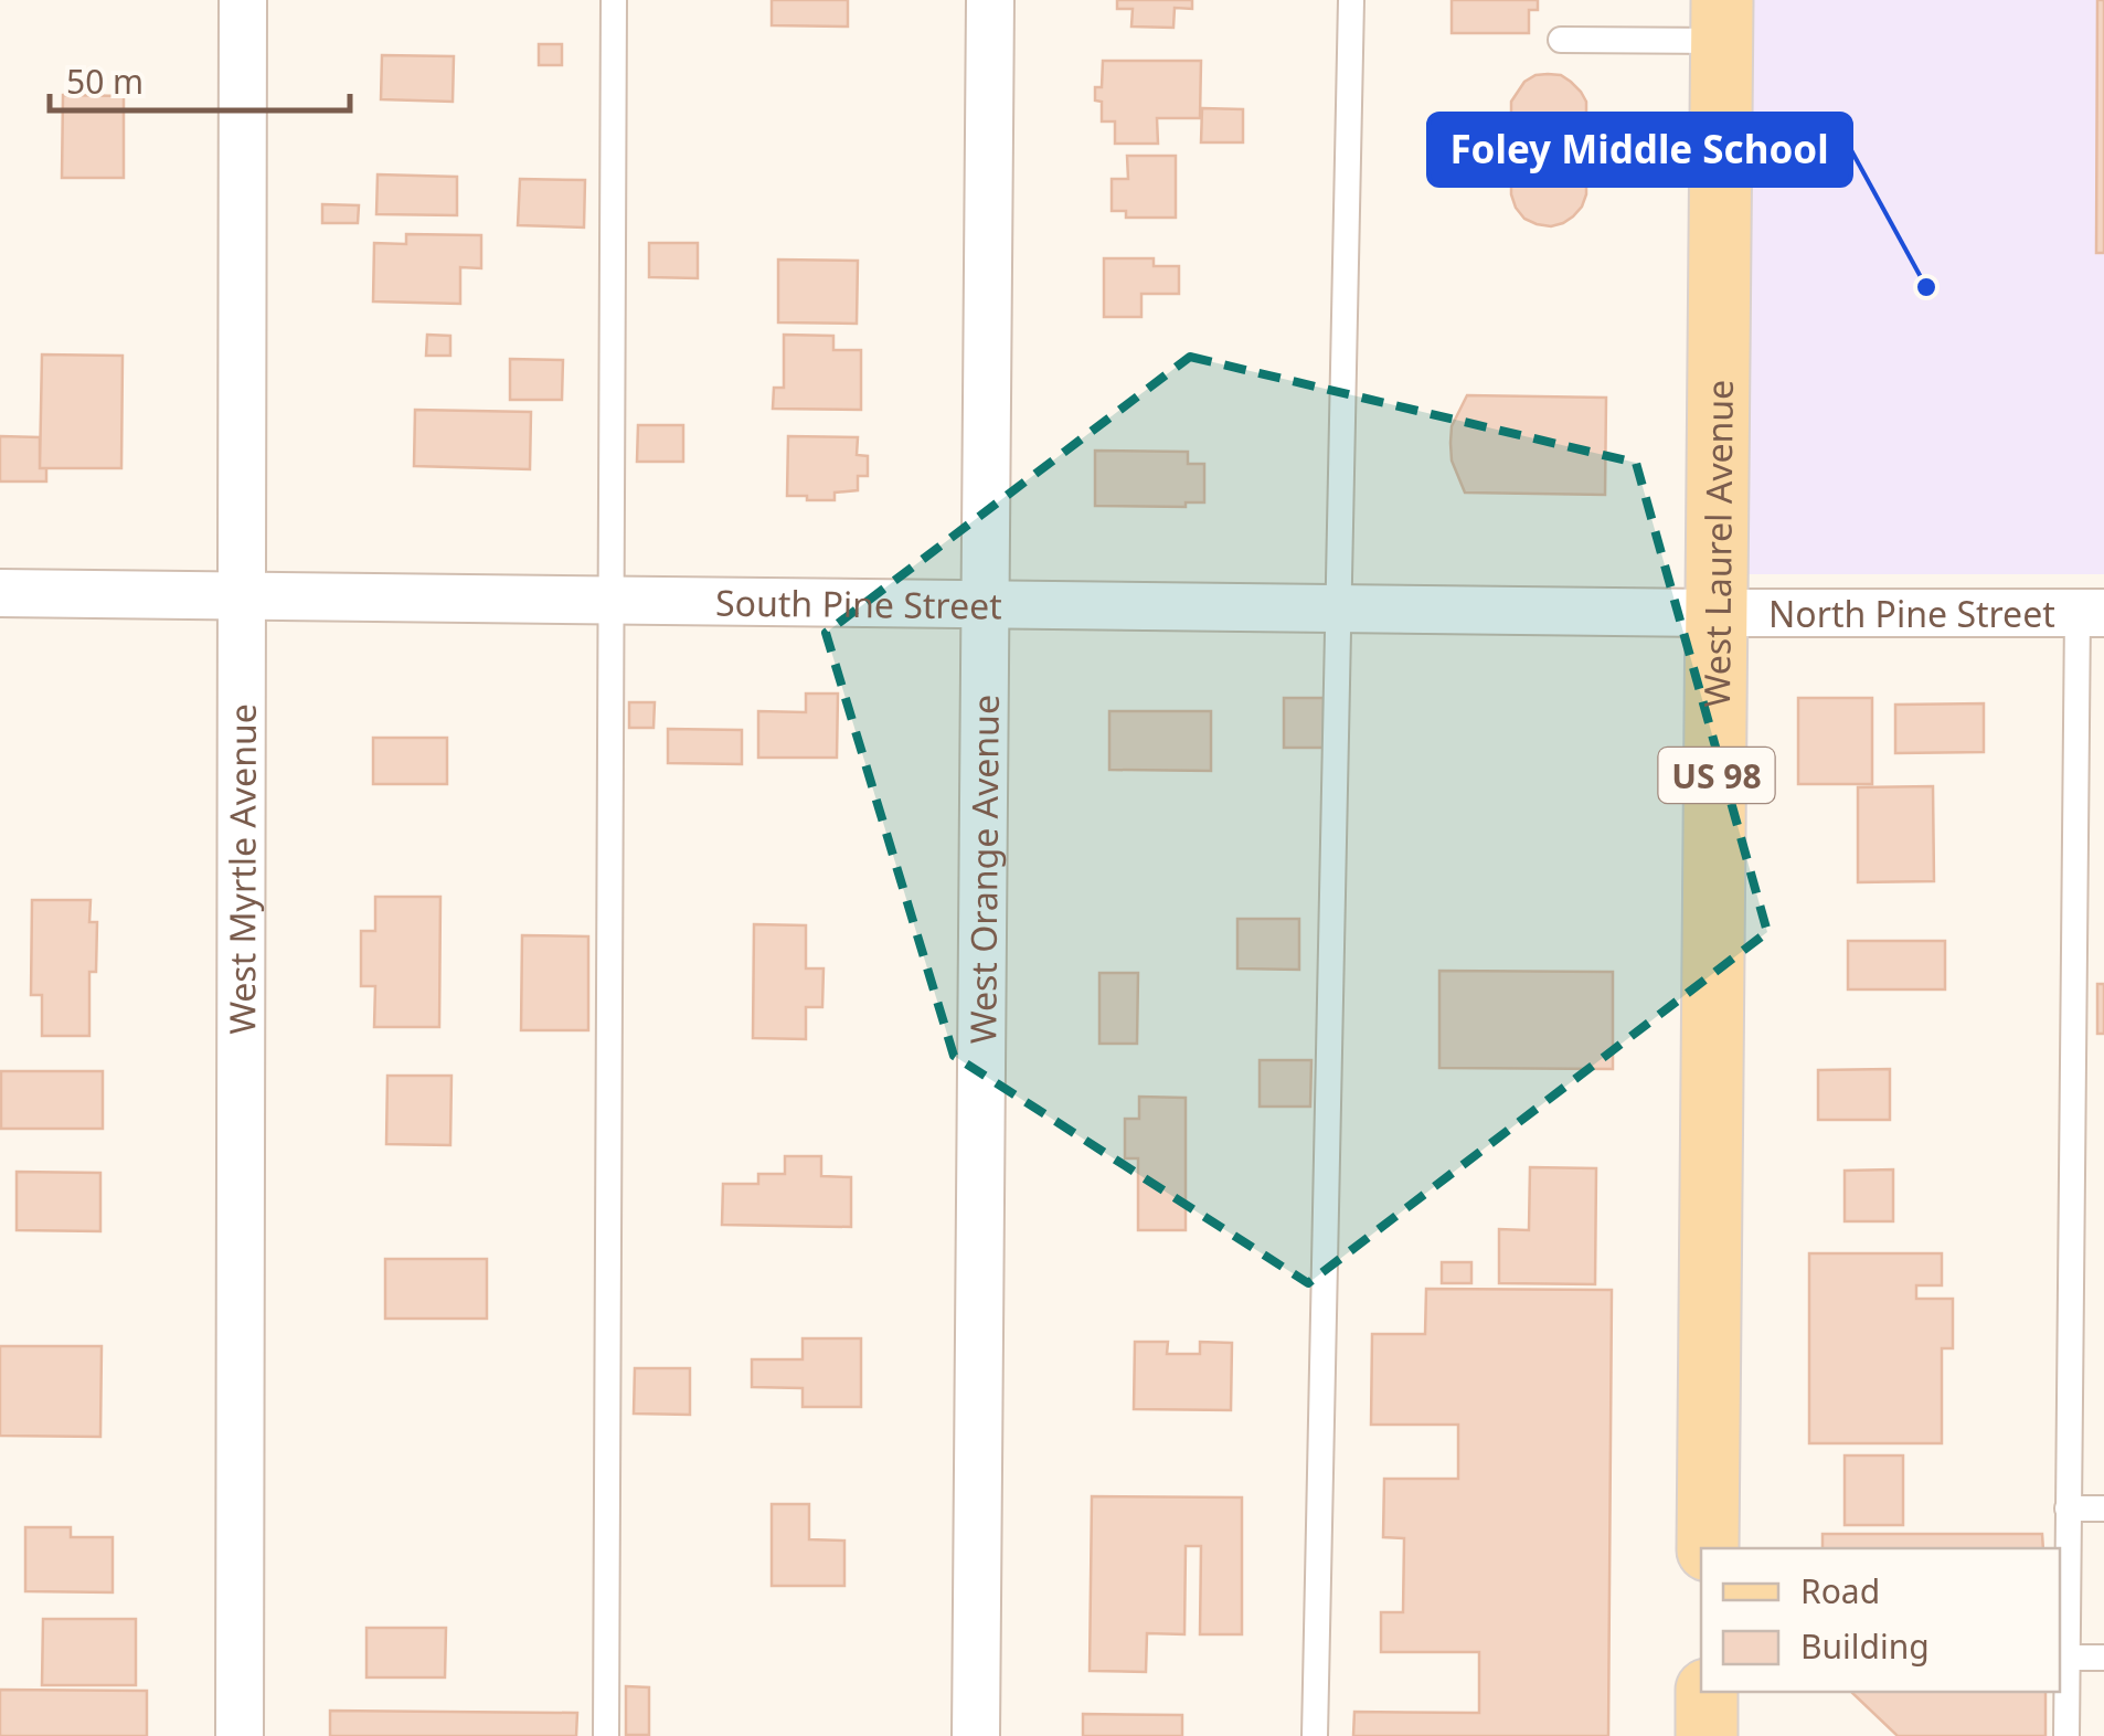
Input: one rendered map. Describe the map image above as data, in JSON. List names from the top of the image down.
{
  "streets": {
    "main road": ["West Laurel Avenue", "US 98"],
    "street": [
      "South Pine Street",
      "North Pine Street",
      "West Myrtle Avenue",
      "West Orange Avenue"
    ]
  },
  "crossings": [
    ["West Laurel Avenue", "South Pine Street"],
    ["West Laurel Avenue", "North Pine Street"],
    ["South Pine Street", "North Pine Street"],
    ["South Pine Street", "West Myrtle Avenue"],
    ["South Pine Street", "West Orange Avenue"]
  ],
  "places": ["Foley Middle School"],
  "legend": ["Road", "Building"],
  "scale_bar": "50 m"
}
